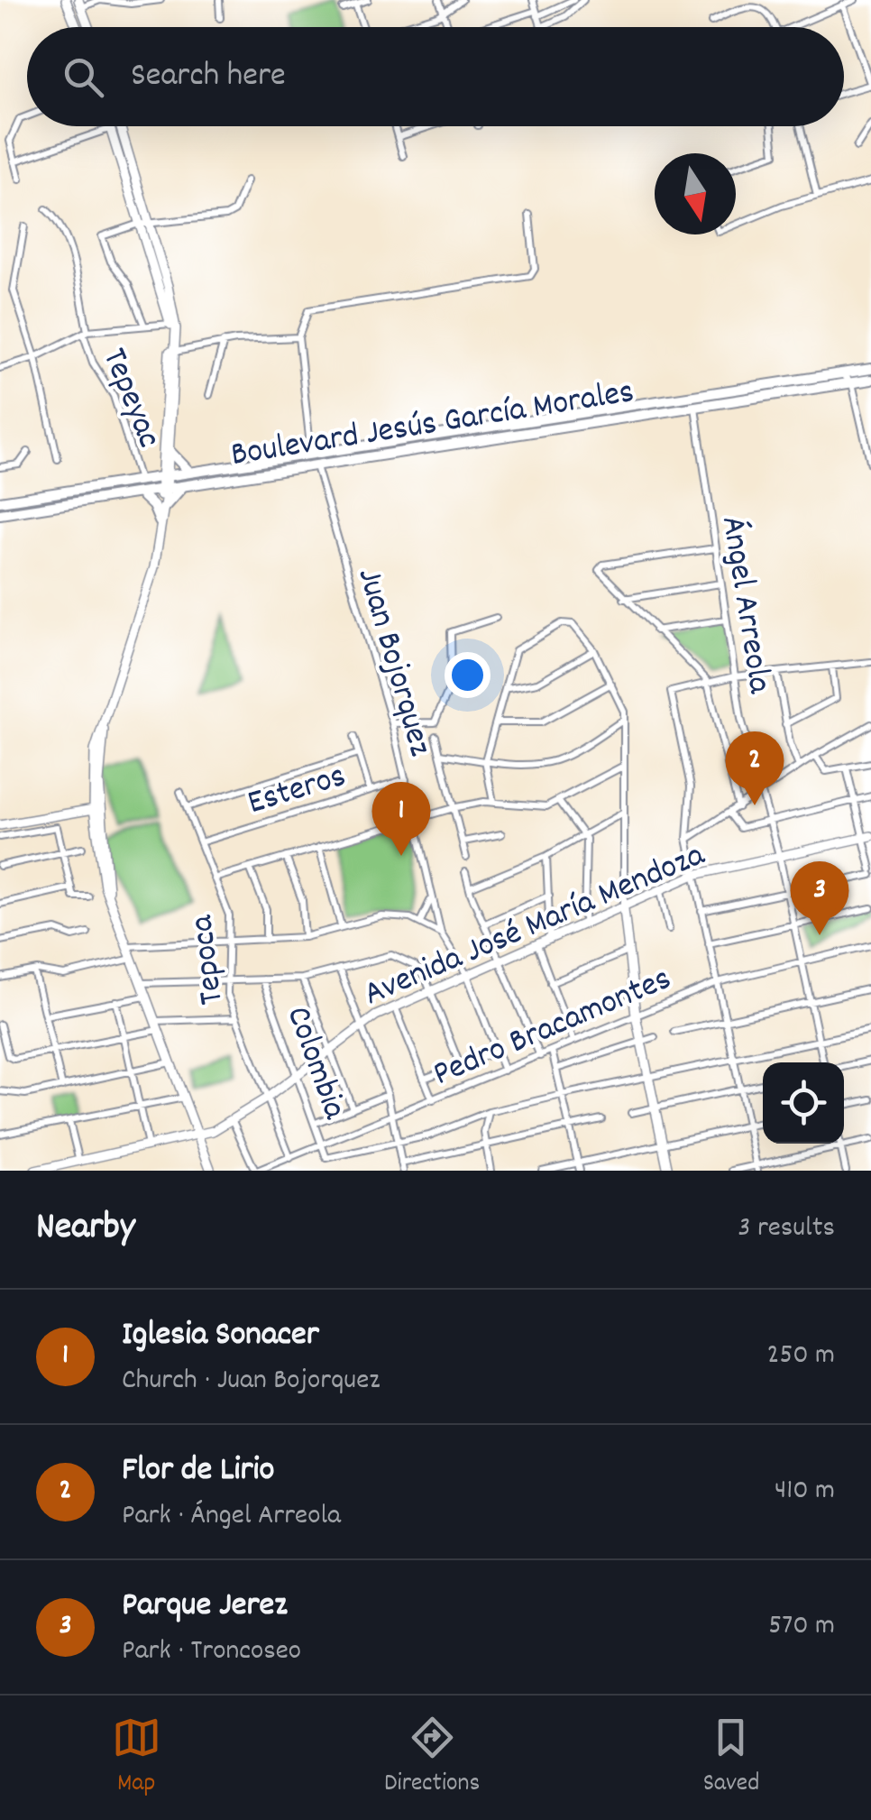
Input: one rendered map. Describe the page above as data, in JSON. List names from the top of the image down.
{
  "streets": {
    "main road": ["Boulevard Jesús García Morales", "Avenida José María Mendoza"],
    "street": [
      "Tepeyac",
      "Ángel Arreola",
      "Juan Bojorquez",
      "Esteros",
      "Tepoca",
      "Pedro Bracamontes",
      "Colombia"
    ]
  },
  "crossings": [
    ["Tepeyac", "Boulevard Jesús García Morales"],
    ["Boulevard Jesús García Morales", "Ángel Arreola"],
    ["Boulevard Jesús García Morales", "Juan Bojorquez"],
    ["Ángel Arreola", "Avenida José María Mendoza"],
    ["Ángel Arreola", "Pedro Bracamontes"],
    ["Juan Bojorquez", "Esteros"],
    ["Juan Bojorquez", "Avenida José María Mendoza"],
    ["Juan Bojorquez", "Pedro Bracamontes"],
    ["Esteros", "Tepoca"],
    ["Avenida José María Mendoza", "Tepoca"],
    ["Avenida José María Mendoza", "Colombia"],
    ["Tepoca", "Pedro Bracamontes"],
    ["Pedro Bracamontes", "Colombia"]
  ],
  "north": "bottom",
  "page": {
    "search": "Search here",
    "pins": ["2", "1", "3"],
    "heading": ["Nearby", "3 results"],
    "list": [
      {
        "mark": "1",
        "name": "Iglesia Sonacer",
        "note": "Church · Juan Bojorquez",
        "value": "250 m"
      },
      {
        "mark": "2",
        "name": "Flor de Lirio",
        "note": "Park · Ángel Arreola",
        "value": "410 m"
      },
      {
        "mark": "3",
        "name": "Parque Jerez",
        "note": "Park · Troncoseo",
        "value": "570 m"
      }
    ],
    "nav": ["Map", "Directions", "Saved"]
  }
}
